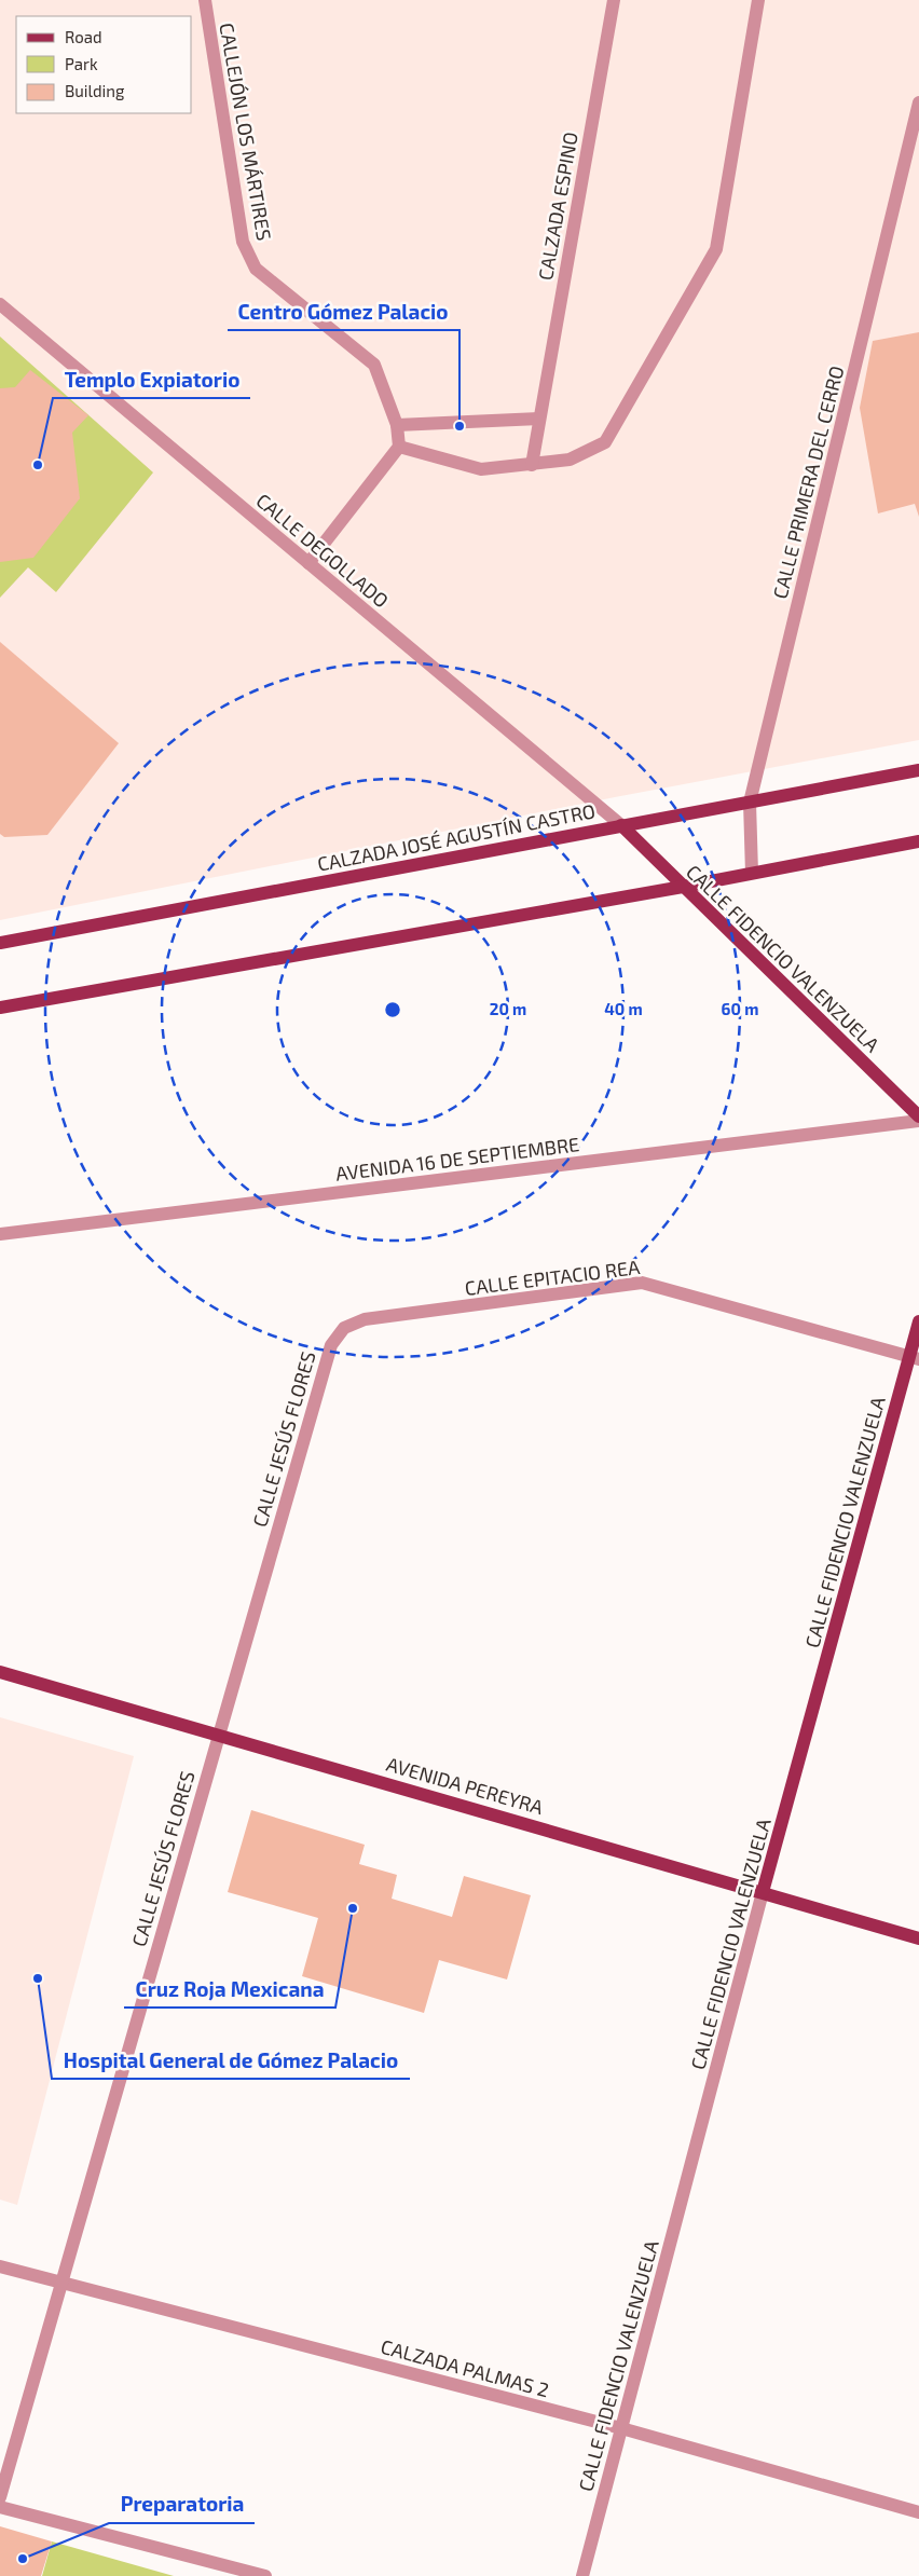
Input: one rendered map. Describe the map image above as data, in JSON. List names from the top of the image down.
{
  "streets": {
    "main road": ["CALZADA JOSÉ AGUSTÍN CASTRO", "CALLE FIDENCIO VALENZUELA", "AVENIDA PEREYRA"],
    "street": [
      "CALLEJÓN LOS MÁRTIRES",
      "CALZADA ESPINO",
      "CALLE PRIMERA DEL CERRO",
      "CALLE DEGOLLADO",
      "AVENIDA 16 DE SEPTIEMBRE",
      "CALLE EPITACIO REA",
      "CALLE JESÚS FLORES",
      "CALZADA PALMAS 2"
    ]
  },
  "crossings": [
    ["CALLE PRIMERA DEL CERRO", "CALZADA JOSÉ AGUSTÍN CASTRO"],
    ["CALLE DEGOLLADO", "CALZADA JOSÉ AGUSTÍN CASTRO"],
    ["CALLE DEGOLLADO", "CALLE FIDENCIO VALENZUELA"],
    ["CALZADA JOSÉ AGUSTÍN CASTRO", "CALLE FIDENCIO VALENZUELA"],
    ["CALLE FIDENCIO VALENZUELA", "AVENIDA 16 DE SEPTIEMBRE"],
    ["CALLE FIDENCIO VALENZUELA", "CALLE EPITACIO REA"],
    ["CALLE FIDENCIO VALENZUELA", "AVENIDA PEREYRA"],
    ["CALLE FIDENCIO VALENZUELA", "CALZADA PALMAS 2"],
    ["CALLE EPITACIO REA", "CALLE JESÚS FLORES"],
    ["CALLE JESÚS FLORES", "AVENIDA PEREYRA"],
    ["CALLE JESÚS FLORES", "CALZADA PALMAS 2"]
  ],
  "places": [
    "Centro Gómez Palacio",
    "Templo Expiatorio",
    "Cruz Roja Mexicana",
    "Hospital General de Gómez Palacio",
    "Preparatoria"
  ],
  "legend": ["Road", "Park", "Building"],
  "rings": ["20 m", "40 m", "60 m"]
}
